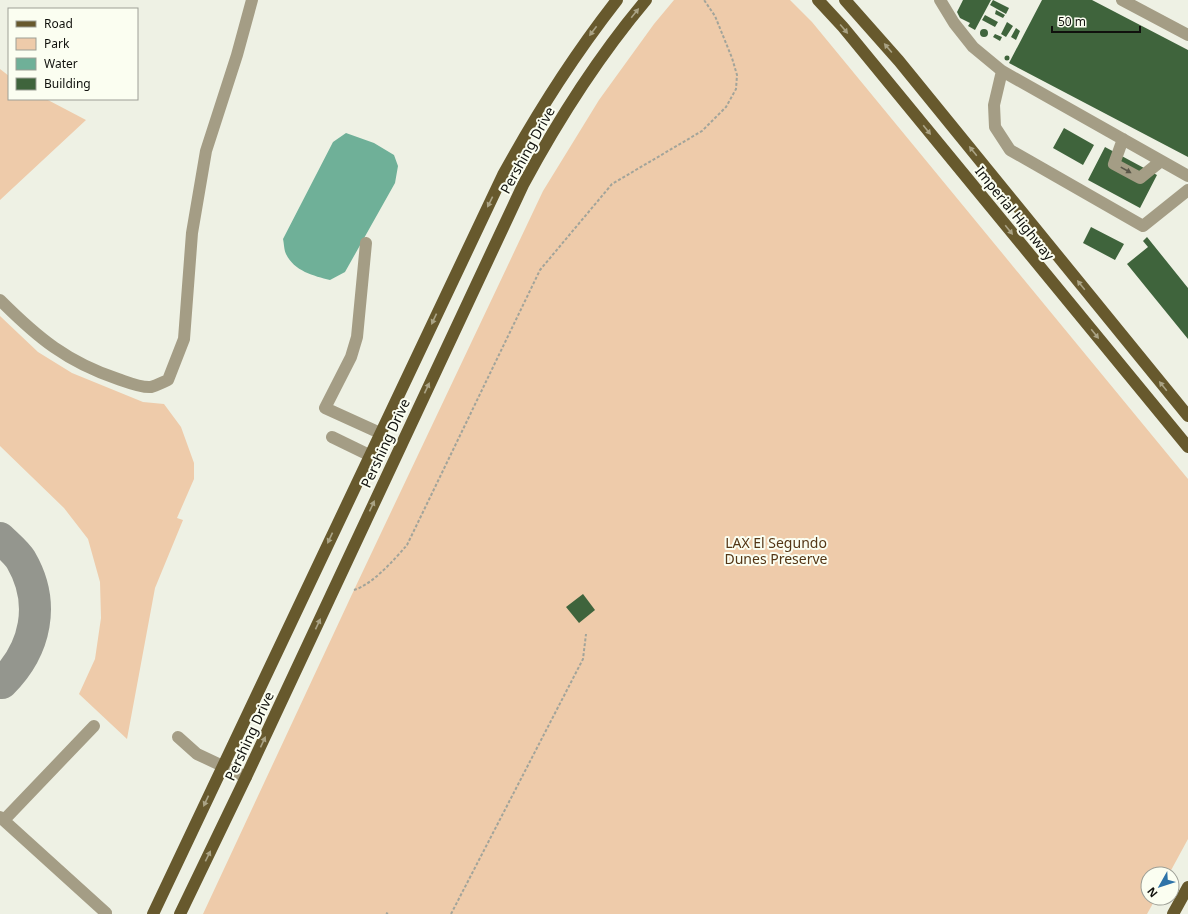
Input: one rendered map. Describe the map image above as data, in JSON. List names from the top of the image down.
{
  "streets": {
    "main road": ["Pershing Drive", "Imperial Highway"]
  },
  "parks": ["LAX El Segundo Dunes Preserve"],
  "legend": [
    "Road",
    "Park",
    "Water",
    "Building"
  ],
  "scale_bar": "50 m",
  "north": "bottom left"
}
